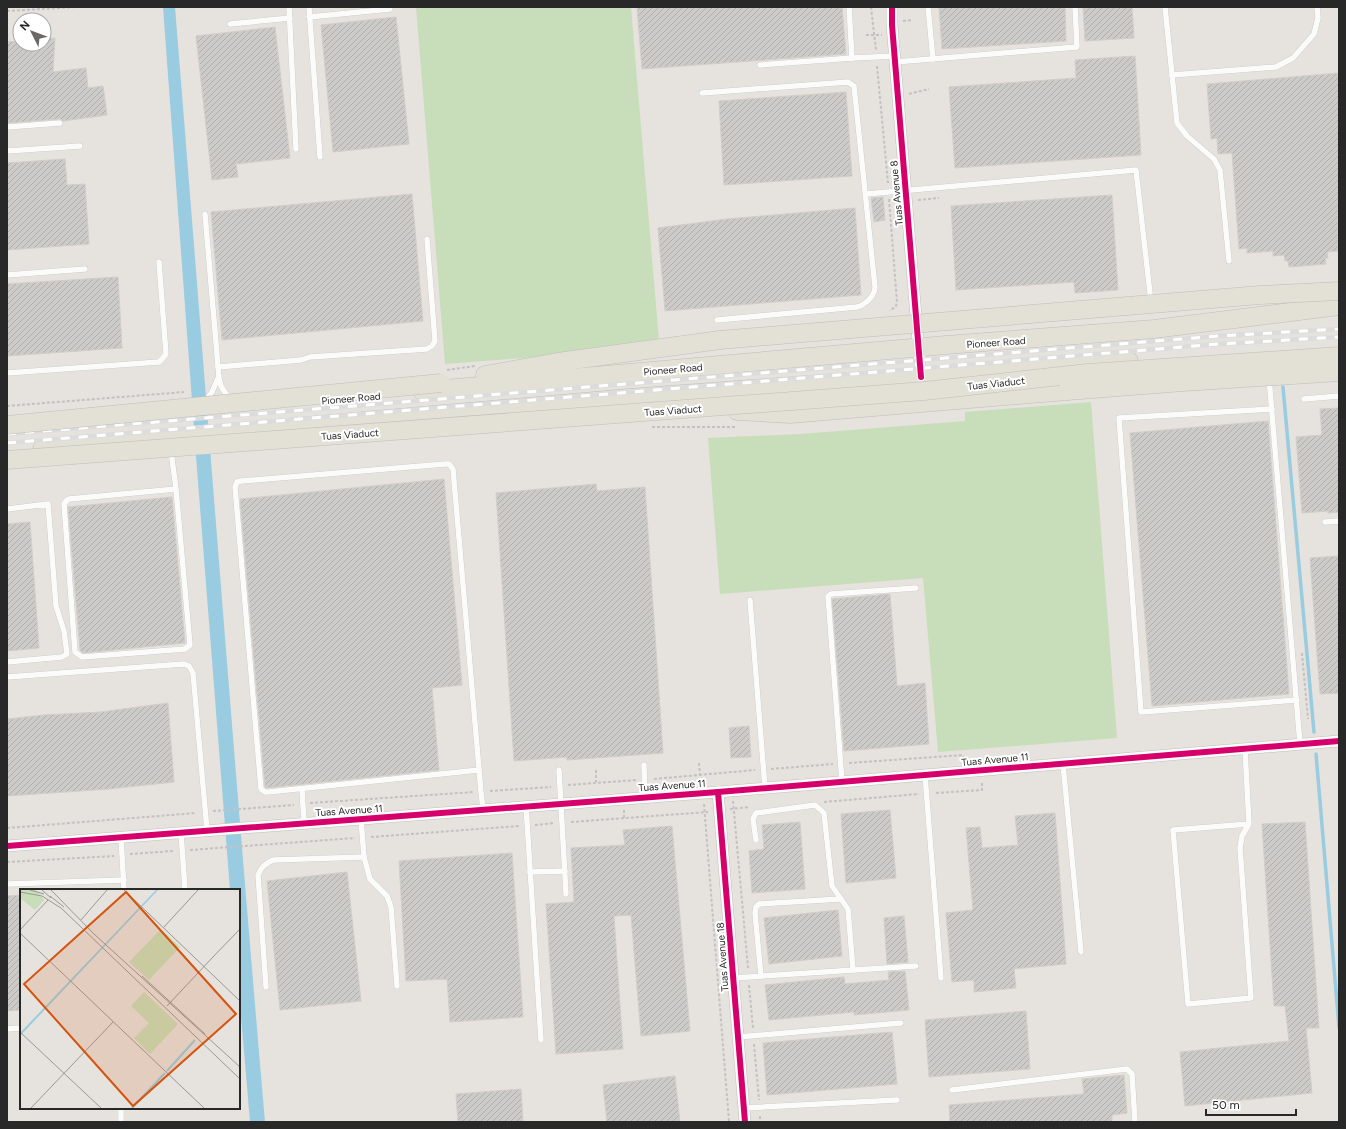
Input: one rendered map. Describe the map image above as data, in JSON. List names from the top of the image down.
{
  "streets": {
    "main road": ["Pioneer Road", "Tuas Viaduct"],
    "street": ["Tuas Avenue 8", "Tuas Avenue 11", "Tuas Avenue 18"]
  },
  "crossings": [
    ["Tuas Avenue 8", "Pioneer Road"],
    ["Tuas Avenue 11", "Tuas Avenue 18"]
  ],
  "scale_bar": "50 m",
  "north": "top left"
}
